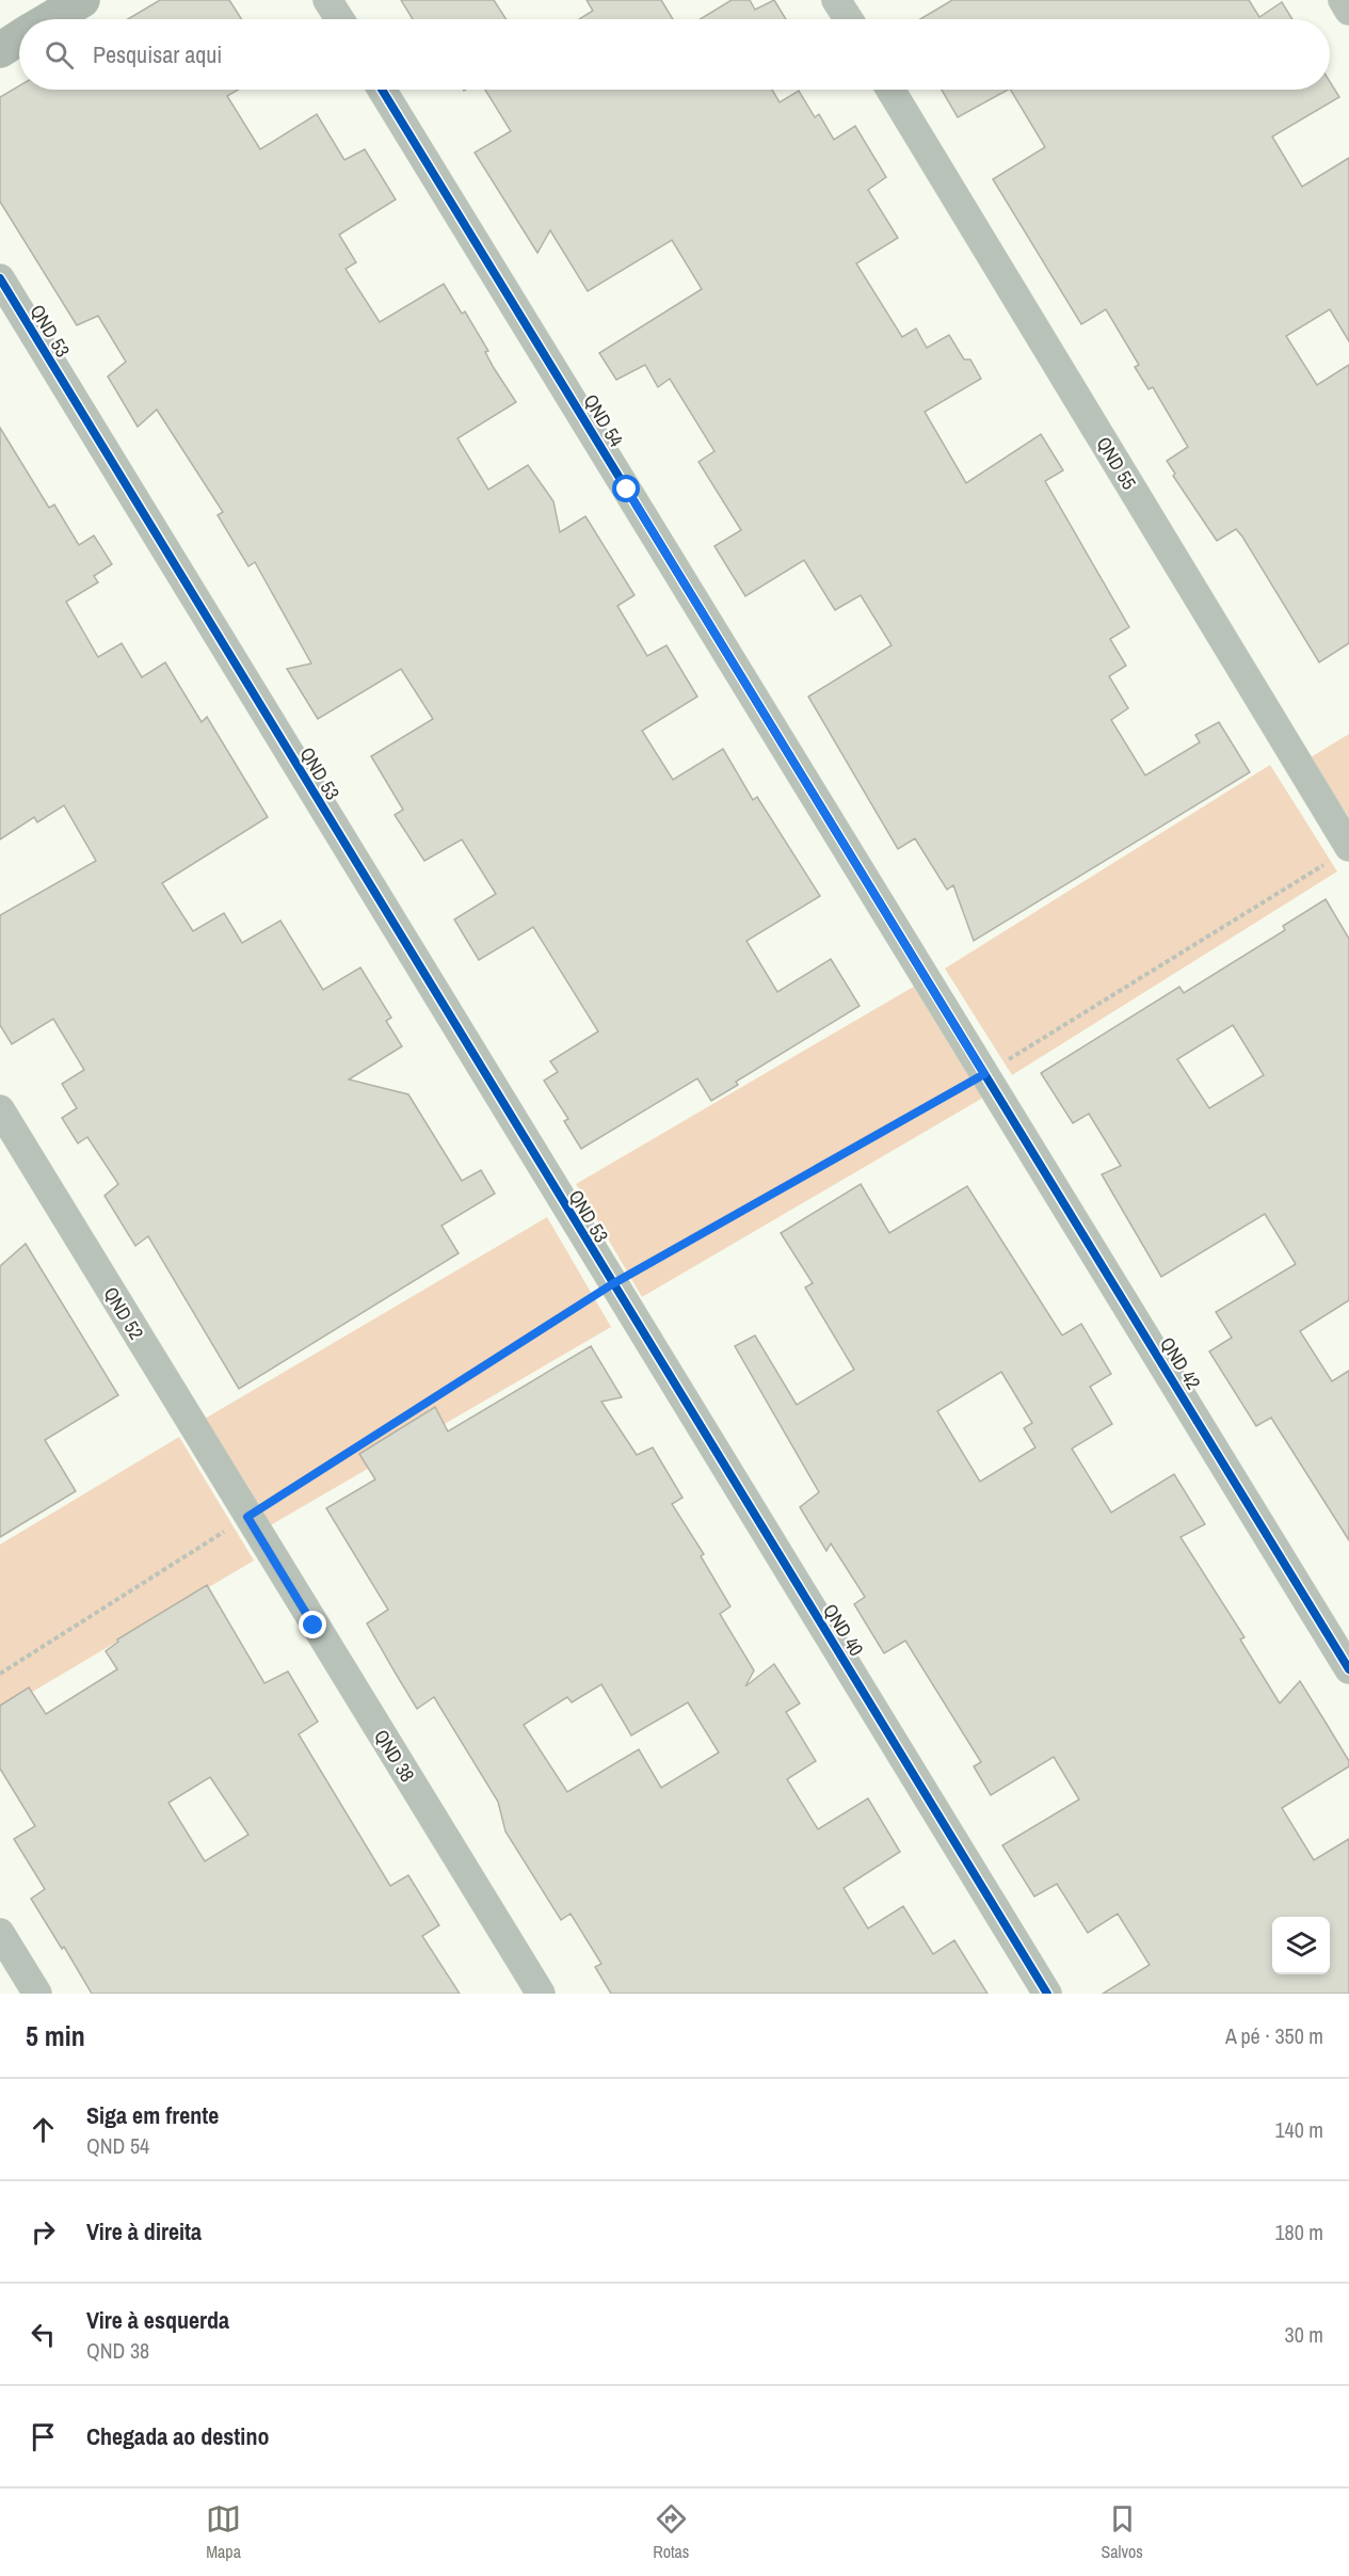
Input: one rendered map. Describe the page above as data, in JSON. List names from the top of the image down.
{
  "streets": {
    "street": [
      "QND 53",
      "QND 54",
      "QND 55",
      "QND 52",
      "QND 42",
      "QND 40",
      "QND 38"
    ]
  },
  "crossings": [
    ["QND 53", "QND 40"],
    ["QND 54", "QND 42"],
    ["QND 52", "QND 38"]
  ],
  "page": {
    "search": "Pesquisar aqui",
    "heading": ["5 min", "A pé · 350 m"],
    "list": [
      ["Siga em frente", "QND 54", "140 m"],
      ["Vire à direita", "180 m"],
      ["Vire à esquerda", "QND 38", "30 m"],
      "Chegada ao destino"
    ],
    "nav": ["Mapa", "Rotas", "Salvos"]
  }
}
